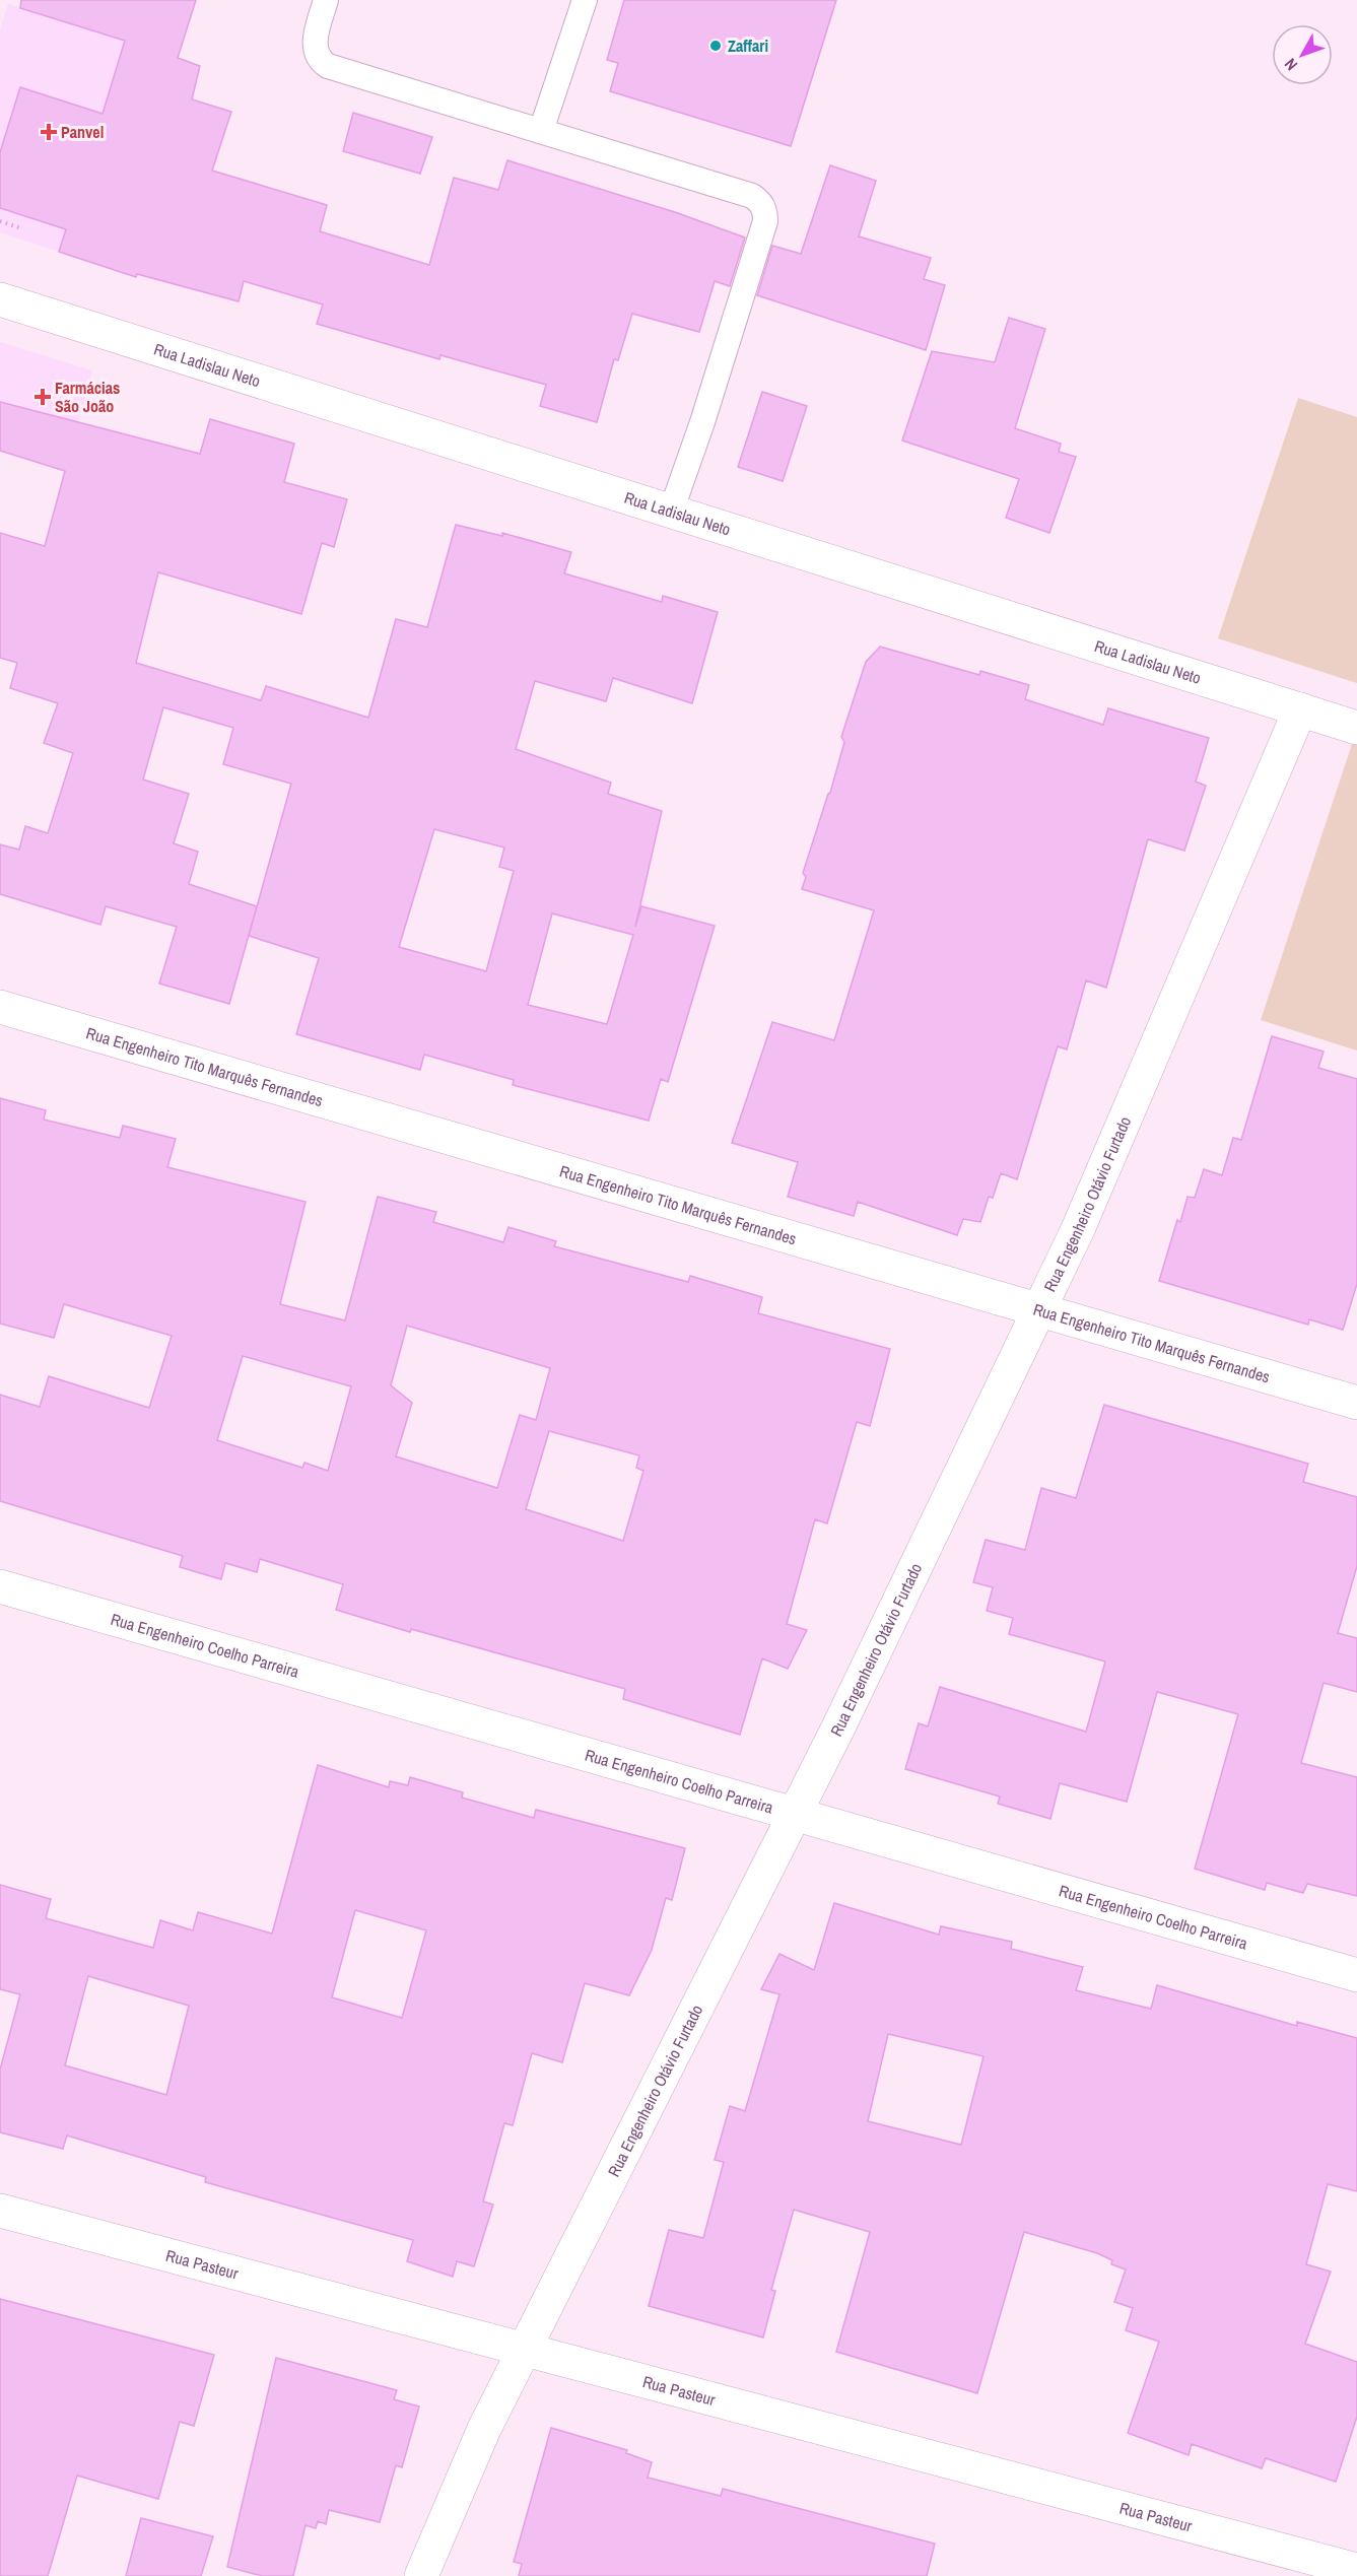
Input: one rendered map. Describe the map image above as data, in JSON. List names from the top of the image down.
{
  "streets": {
    "street": [
      "Rua Ladislau Neto",
      "Rua Engenheiro Tito Marquês Fernandes",
      "Rua Engenheiro Otávio Furtado",
      "Rua Engenheiro Coelho Parreira",
      "Rua Pasteur"
    ]
  },
  "crossings": [
    ["Rua Ladislau Neto", "Rua Engenheiro Otávio Furtado"],
    ["Rua Engenheiro Tito Marquês Fernandes", "Rua Engenheiro Otávio Furtado"],
    ["Rua Engenheiro Otávio Furtado", "Rua Engenheiro Coelho Parreira"],
    ["Rua Engenheiro Otávio Furtado", "Rua Pasteur"]
  ],
  "places": {
    "other": ["Zaffari"],
    "health": ["Panvel", "Farmácias São João"]
  },
  "north": "bottom left"
}
